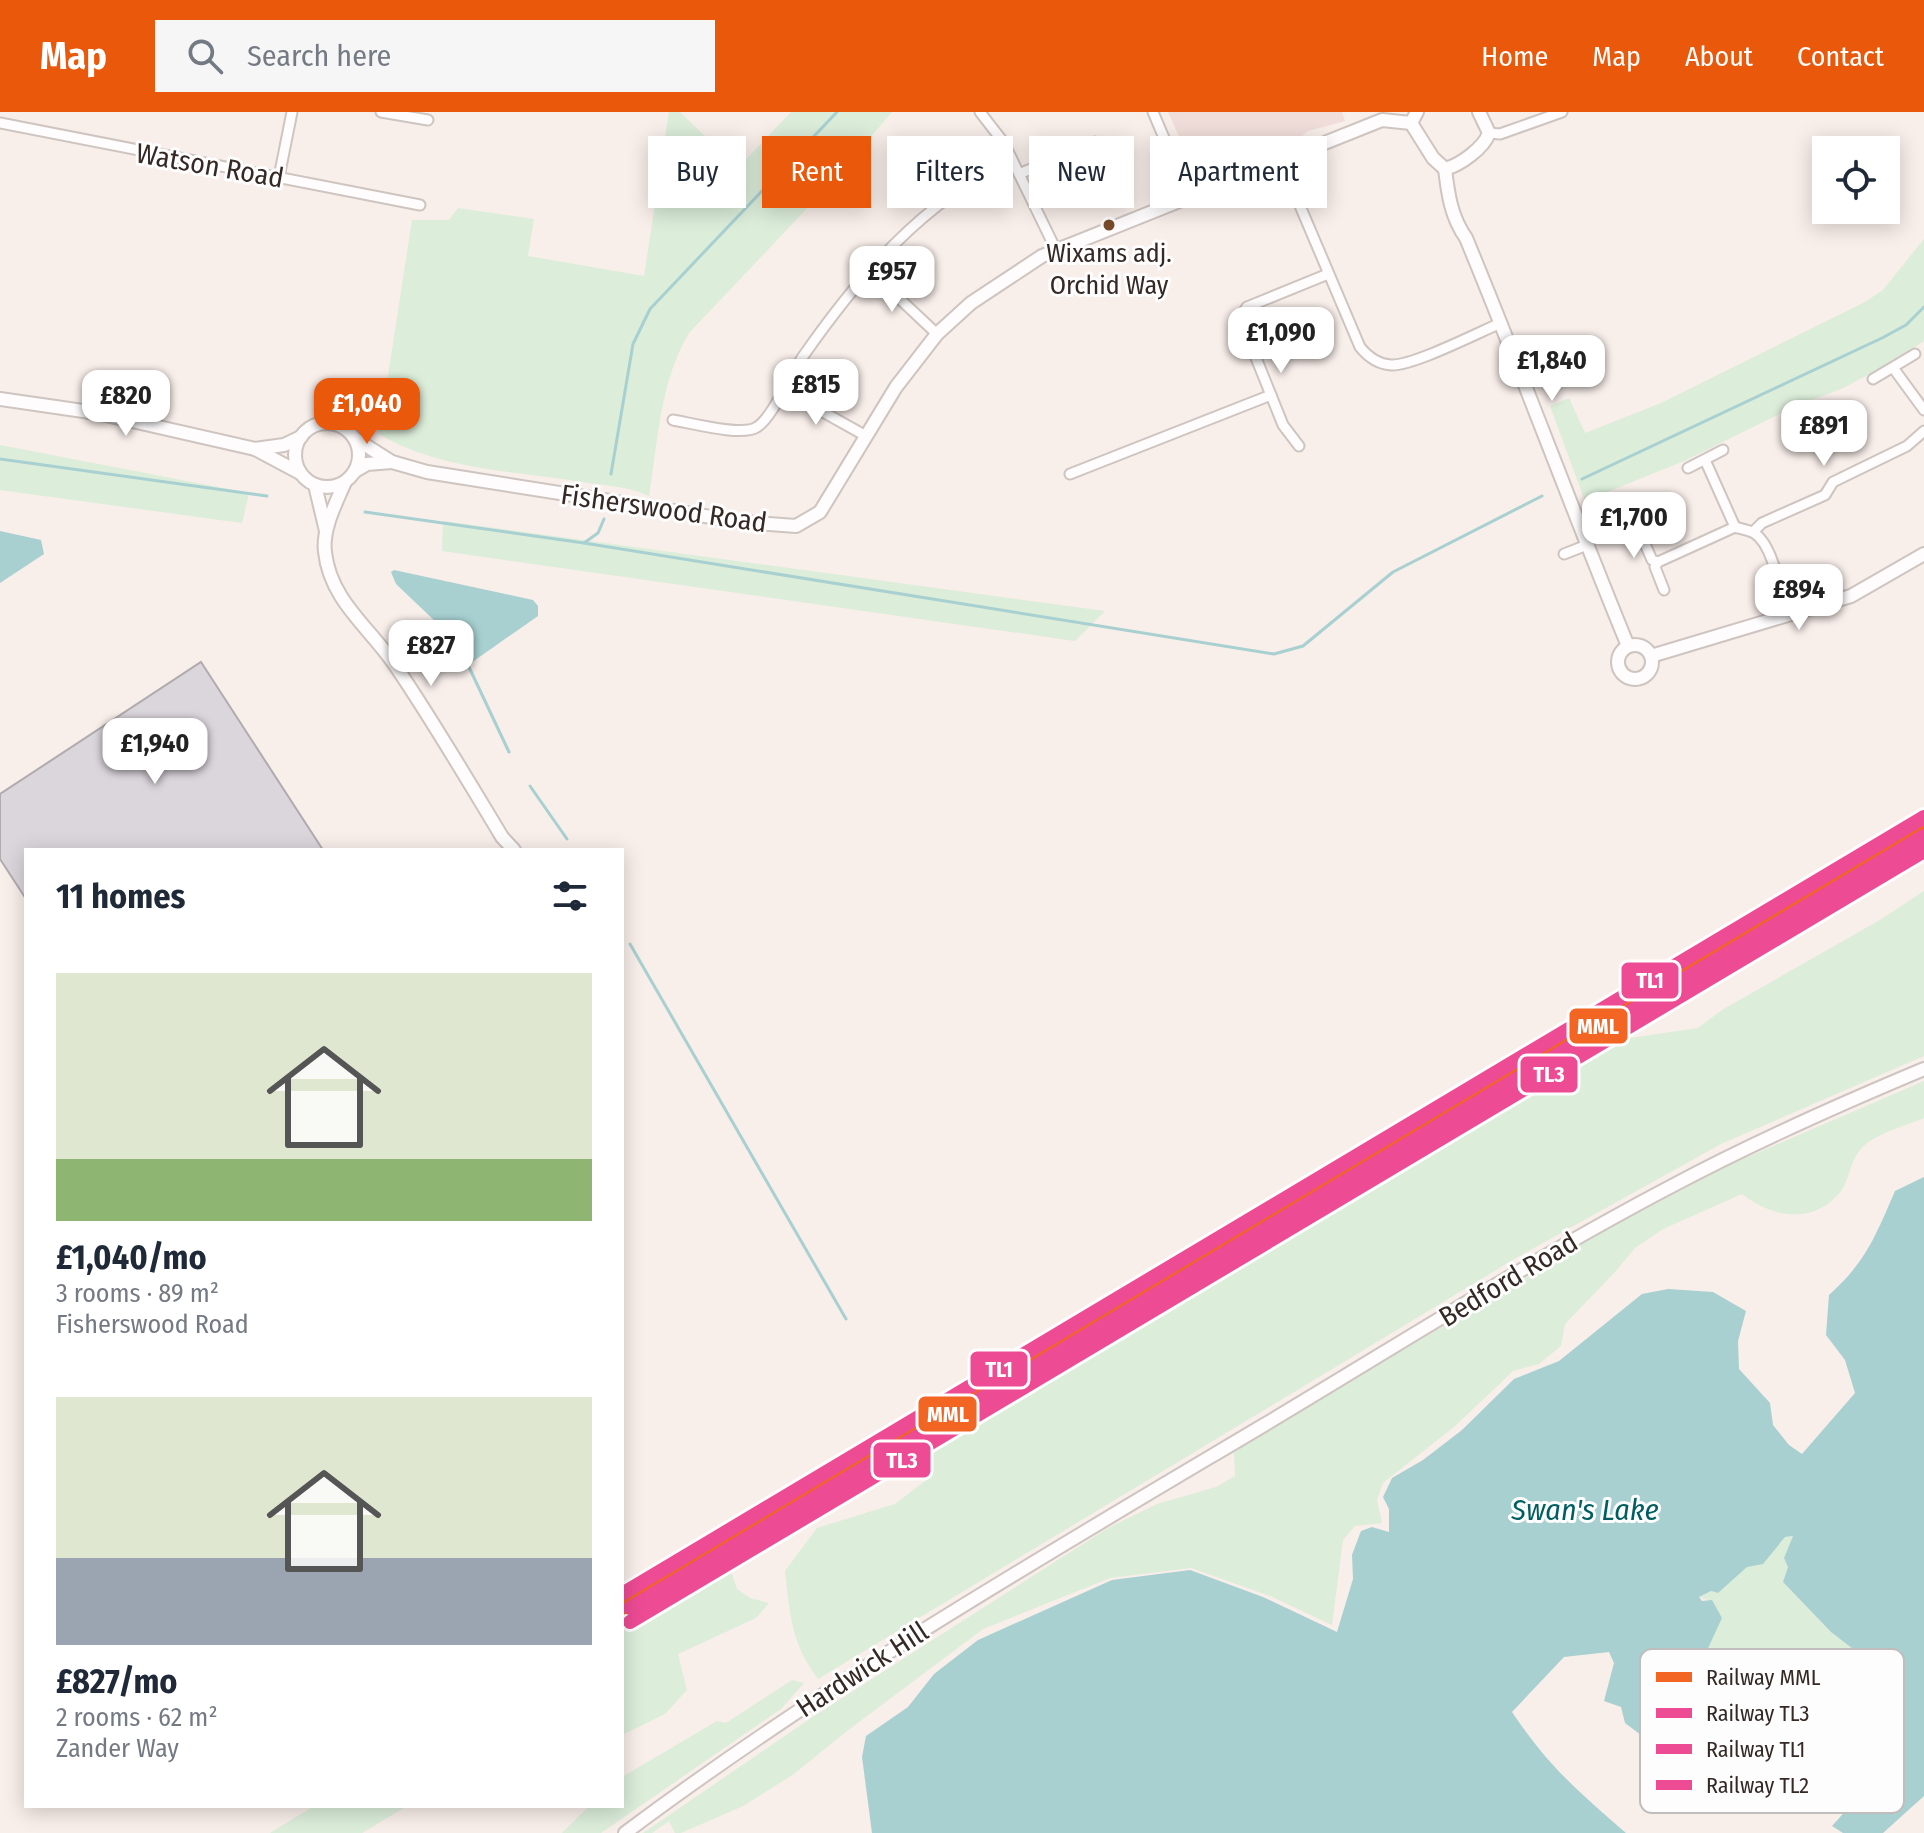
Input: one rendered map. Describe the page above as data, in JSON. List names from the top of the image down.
{
  "streets": {
    "street": [
      "Watson Road",
      "Fisherswood Road",
      "Bedford Road",
      "Hardwick Hill"
    ]
  },
  "crossings": [
    ["Bedford Road", "Hardwick Hill"]
  ],
  "water": ["Swan's Lake"],
  "places": ["Wixams adj. Orchid Way"],
  "lines": [
    "rail line TL1",
    "rail line MML",
    "rail line TL2",
    "rail line TL3"
  ],
  "legend": [
    "Railway MML",
    "Railway TL3",
    "Railway TL1",
    "Railway TL2"
  ],
  "page": {
    "header": "Map",
    "search": "Search here",
    "nav": [
      "Home",
      "Map",
      "About",
      "Contact"
    ],
    "chip": [
      "Buy",
      "Rent",
      "Filters",
      "New",
      "Apartment"
    ],
    "price": [
      "£957",
      "£1,090",
      "£1,840",
      "£815",
      "£820",
      "£1,040",
      "£891",
      "£1,700",
      "£894",
      "£827",
      "£1,940"
    ],
    "heading": "11 homes",
    "list": [
      {
        "name": "£1,040/mo",
        "note": "3 rooms · 89 m² · Fisherswood Road"
      },
      {
        "name": "£827/mo",
        "note": "2 rooms · 62 m² · Zander Way"
      }
    ]
  }
}
